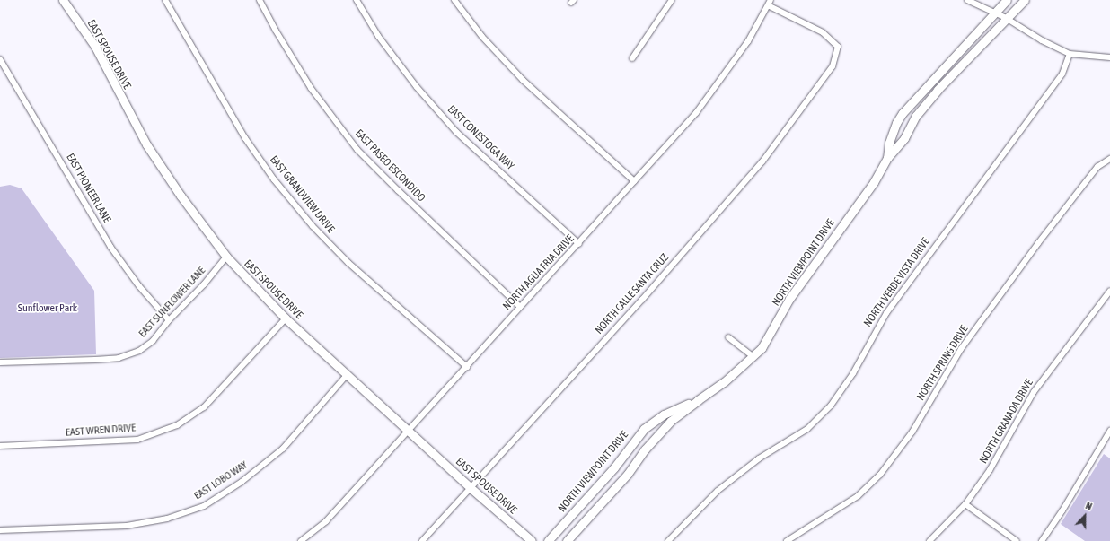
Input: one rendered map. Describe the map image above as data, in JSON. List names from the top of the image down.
{
  "streets": {
    "main road": ["EAST SPOUSE DRIVE", "NORTH VIEWPOINT DRIVE"],
    "street": [
      "EAST CONESTOGA WAY",
      "EAST PASEO ESCONDIDO",
      "EAST PIONEER LANE",
      "EAST GRANDVIEW DRIVE",
      "NORTH AGUA FRIA DRIVE",
      "NORTH VERDE VISTA DRIVE",
      "NORTH CALLE SANTA CRUZ",
      "EAST SUNFLOWER LANE",
      "NORTH SPRING DRIVE",
      "NORTH GRANADA DRIVE",
      "EAST WREN DRIVE",
      "EAST LOBO WAY"
    ]
  },
  "crossings": [
    ["EAST SPOUSE DRIVE", "NORTH AGUA FRIA DRIVE"],
    ["EAST SPOUSE DRIVE", "NORTH CALLE SANTA CRUZ"],
    ["EAST SPOUSE DRIVE", "EAST SUNFLOWER LANE"],
    ["EAST SPOUSE DRIVE", "EAST WREN DRIVE"],
    ["EAST SPOUSE DRIVE", "EAST LOBO WAY"],
    ["EAST CONESTOGA WAY", "NORTH AGUA FRIA DRIVE"],
    ["EAST PASEO ESCONDIDO", "NORTH AGUA FRIA DRIVE"],
    ["EAST PIONEER LANE", "EAST SUNFLOWER LANE"],
    ["EAST GRANDVIEW DRIVE", "NORTH AGUA FRIA DRIVE"],
    ["NORTH AGUA FRIA DRIVE", "NORTH CALLE SANTA CRUZ"]
  ],
  "parks": ["Sunflower Park"],
  "north": "top"
}
